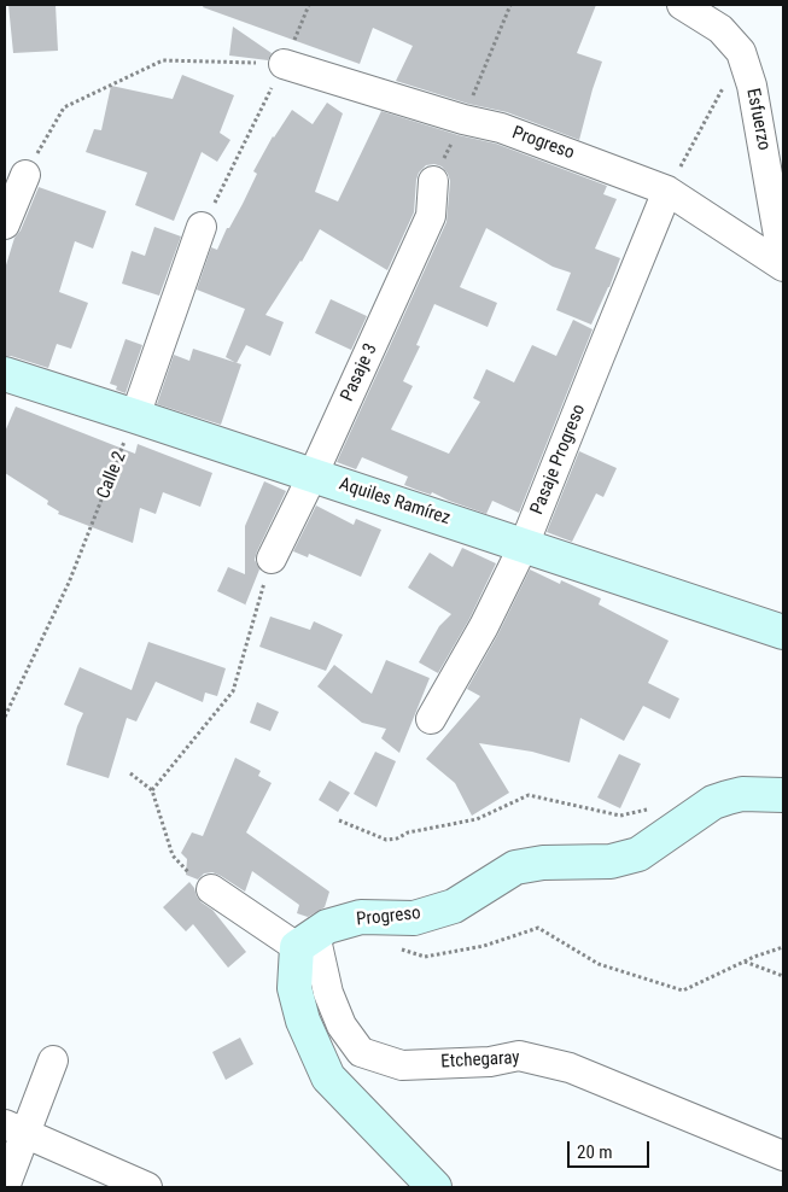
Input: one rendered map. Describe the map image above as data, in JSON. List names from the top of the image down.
{
  "streets": {
    "street": [
      "Esfuerzo",
      "Progreso",
      "Pasaje 3",
      "Pasaje Progreso",
      "Aquiles Ramírez",
      "Etchegaray"
    ],
    "path": ["Calle 2"]
  },
  "crossings": [
    ["Esfuerzo", "Progreso"],
    ["Progreso", "Pasaje Progreso"],
    ["Progreso", "Etchegaray"],
    ["Pasaje 3", "Aquiles Ramírez"],
    ["Pasaje Progreso", "Aquiles Ramírez"],
    ["Calle 2", "Aquiles Ramírez"]
  ],
  "scale_bar": "20 m"
}
